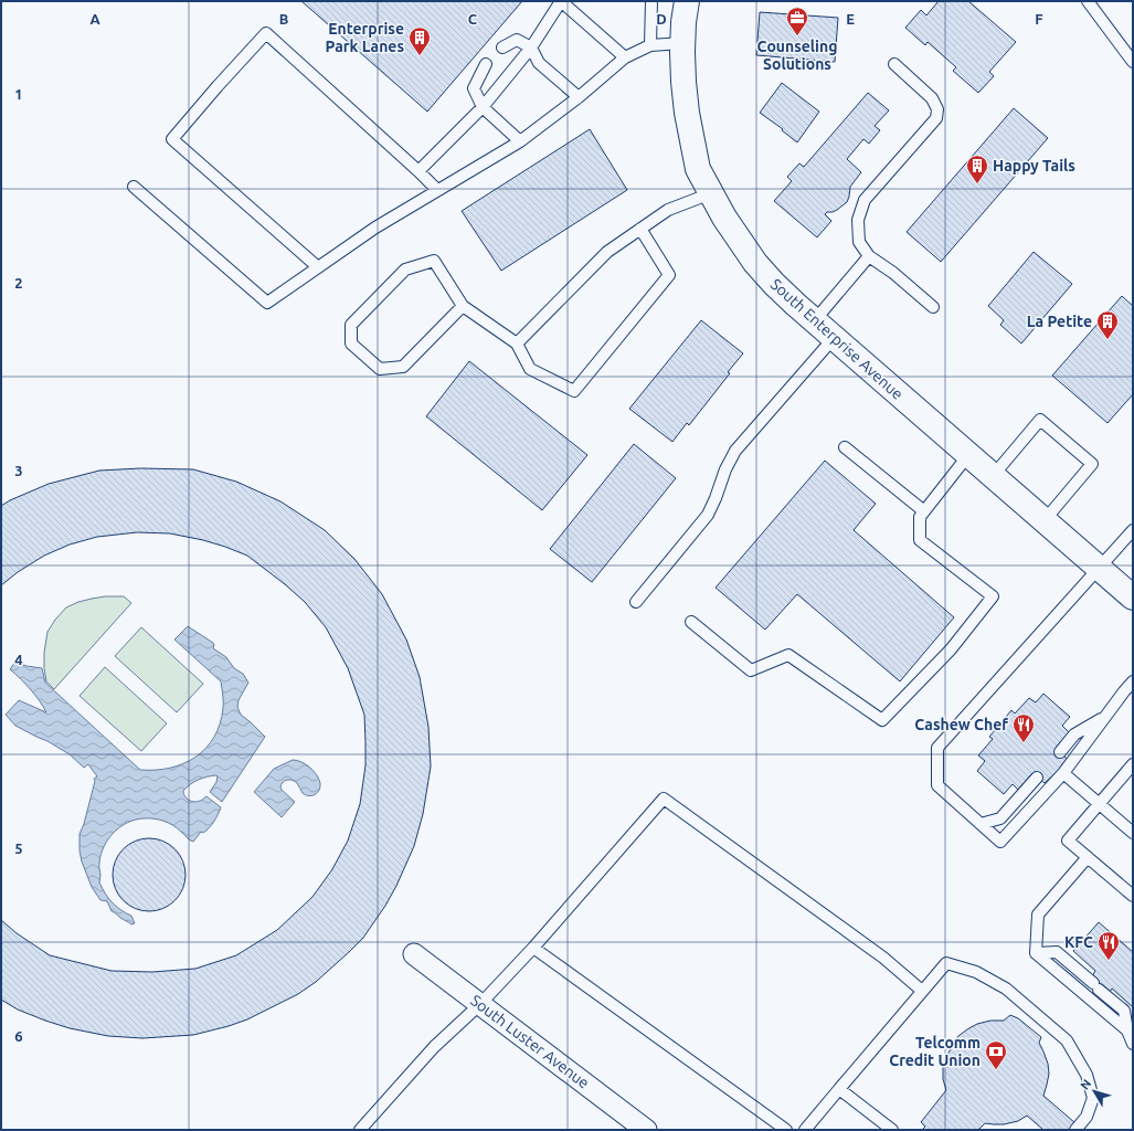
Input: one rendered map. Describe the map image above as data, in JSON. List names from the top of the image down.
{
  "streets": {
    "street": ["South Enterprise Avenue", "South Luster Avenue"]
  },
  "places": {
    "office": ["Counseling Solutions"],
    "building": ["Enterprise Park Lanes", "Happy Tails", "La Petite"],
    "restaurant": ["Cashew Chef", "KFC"],
    "bank": ["Telcomm Credit Union"]
  },
  "north": "top left",
  "grid": {
    "columns": [
      "A",
      "B",
      "C",
      "D",
      "E",
      "F"
    ],
    "rows": [
      "1",
      "2",
      "3",
      "4",
      "5",
      "6"
    ]
  }
}
